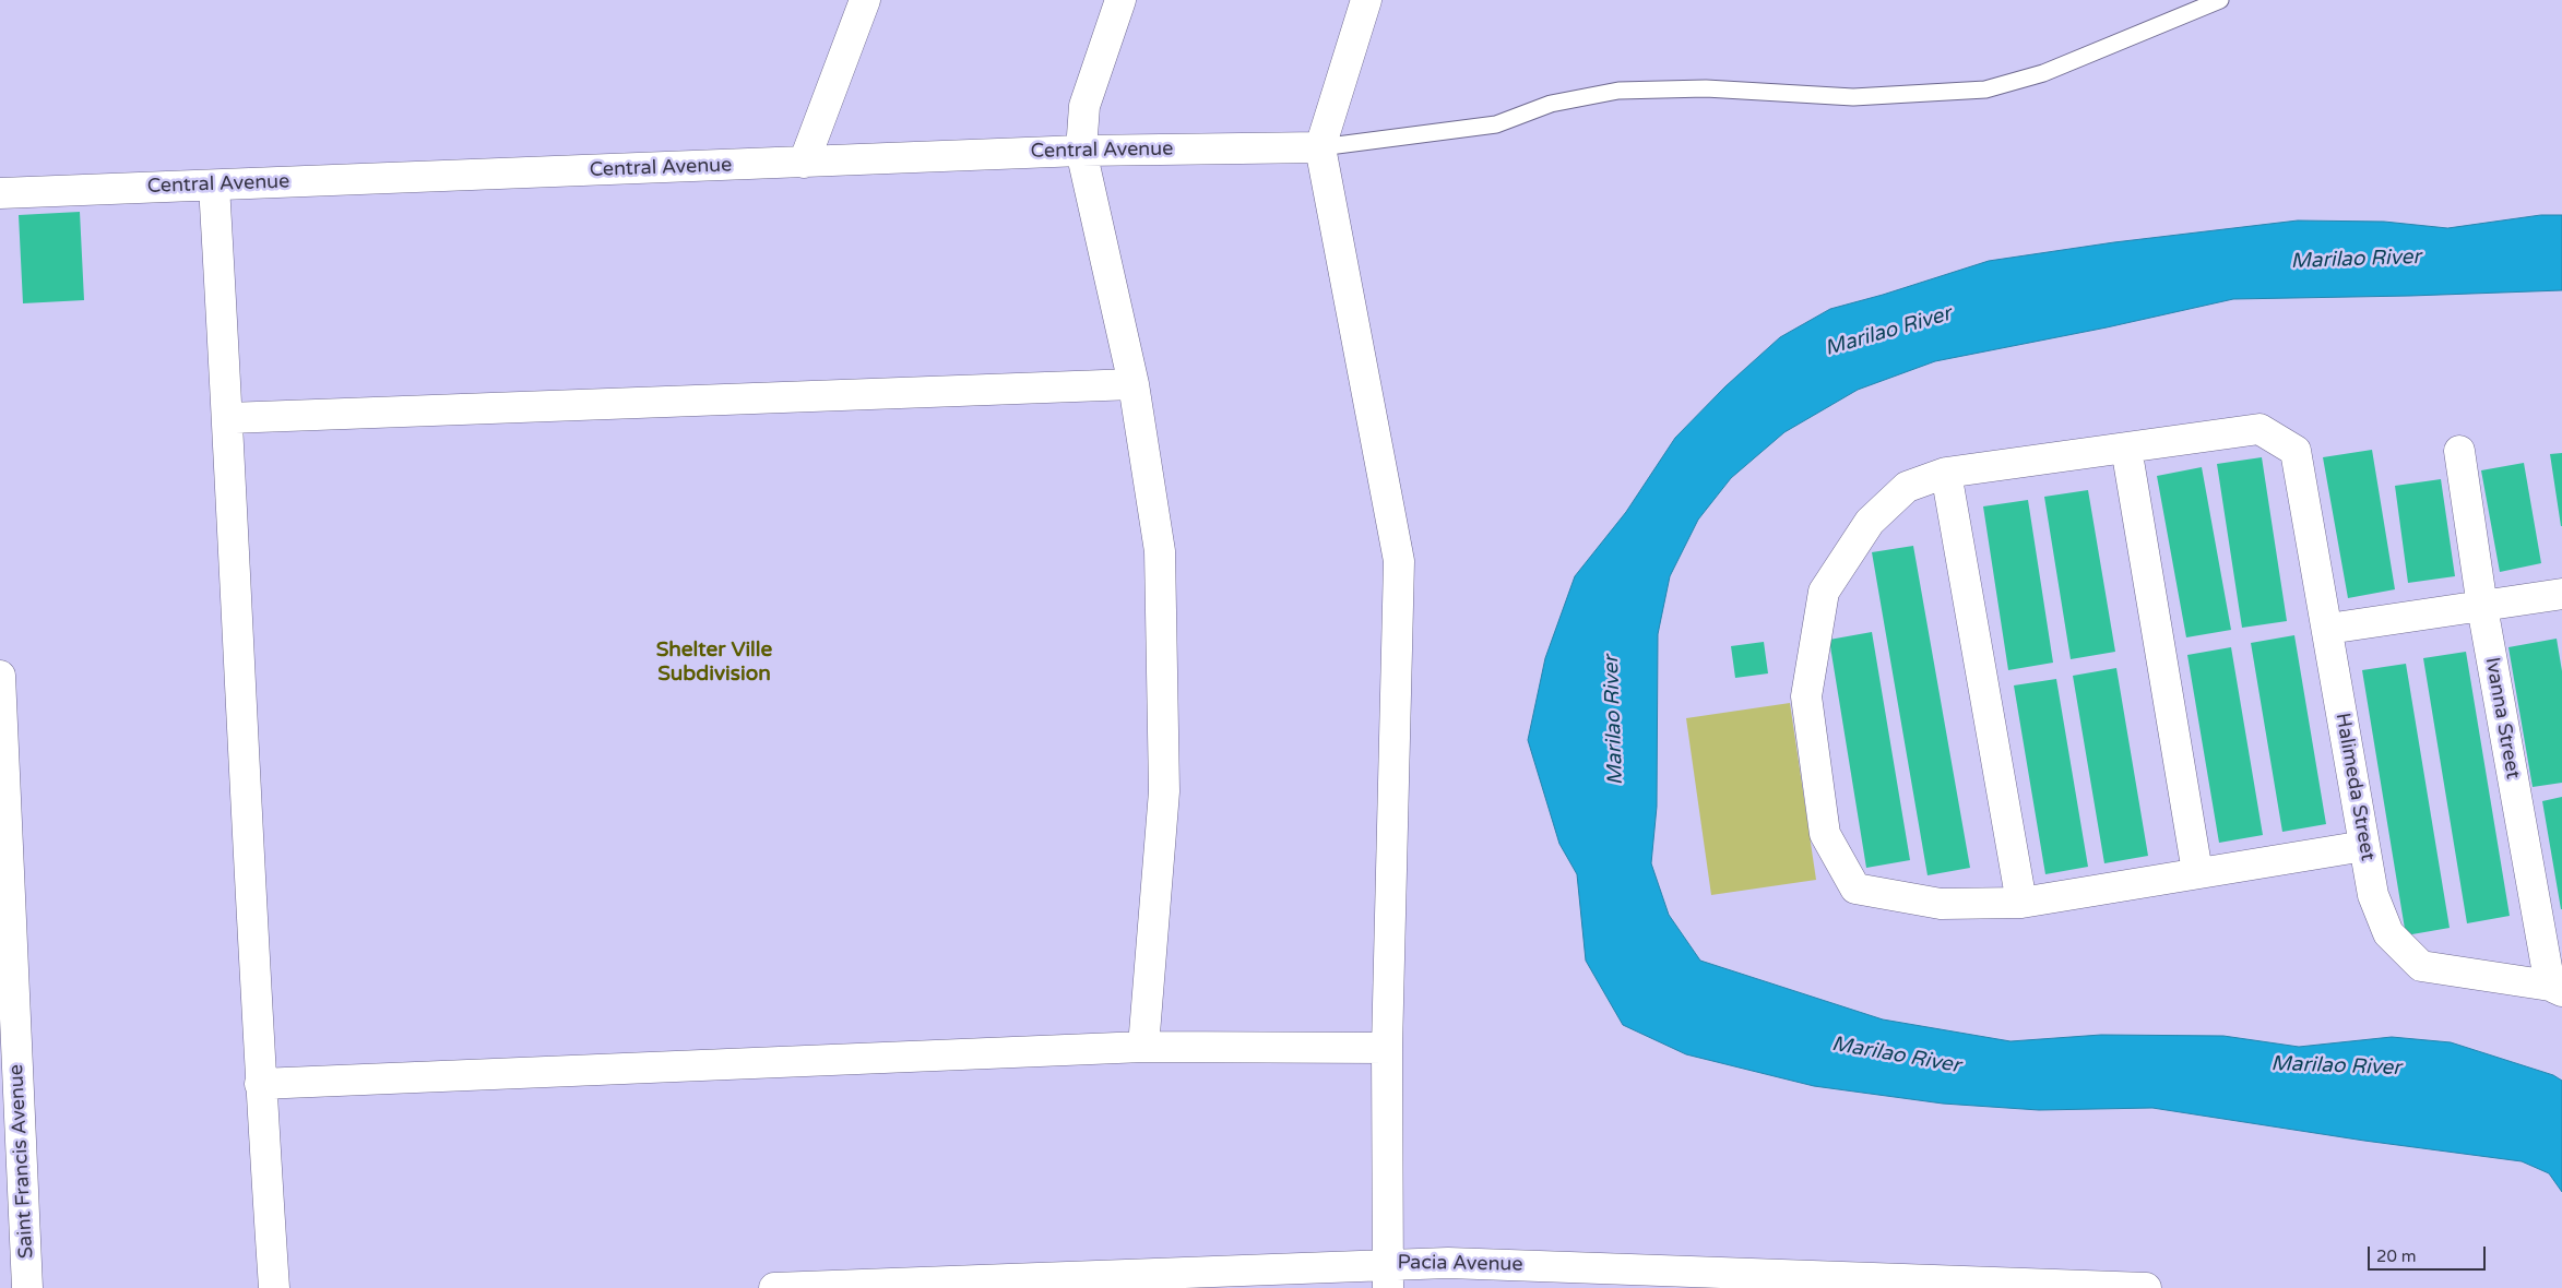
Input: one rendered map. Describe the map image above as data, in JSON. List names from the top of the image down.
{
  "streets": {
    "street": [
      "Central Avenue",
      "Ivanna Street",
      "Halimeda Street",
      "Saint Francis Avenue",
      "Pacia Avenue"
    ]
  },
  "crossings": [
    ["Ivanna Street", "Halimeda Street"]
  ],
  "districts": ["Shelter Ville Subdivision"],
  "water": ["Marilao River"],
  "scale_bar": "20 m"
}
